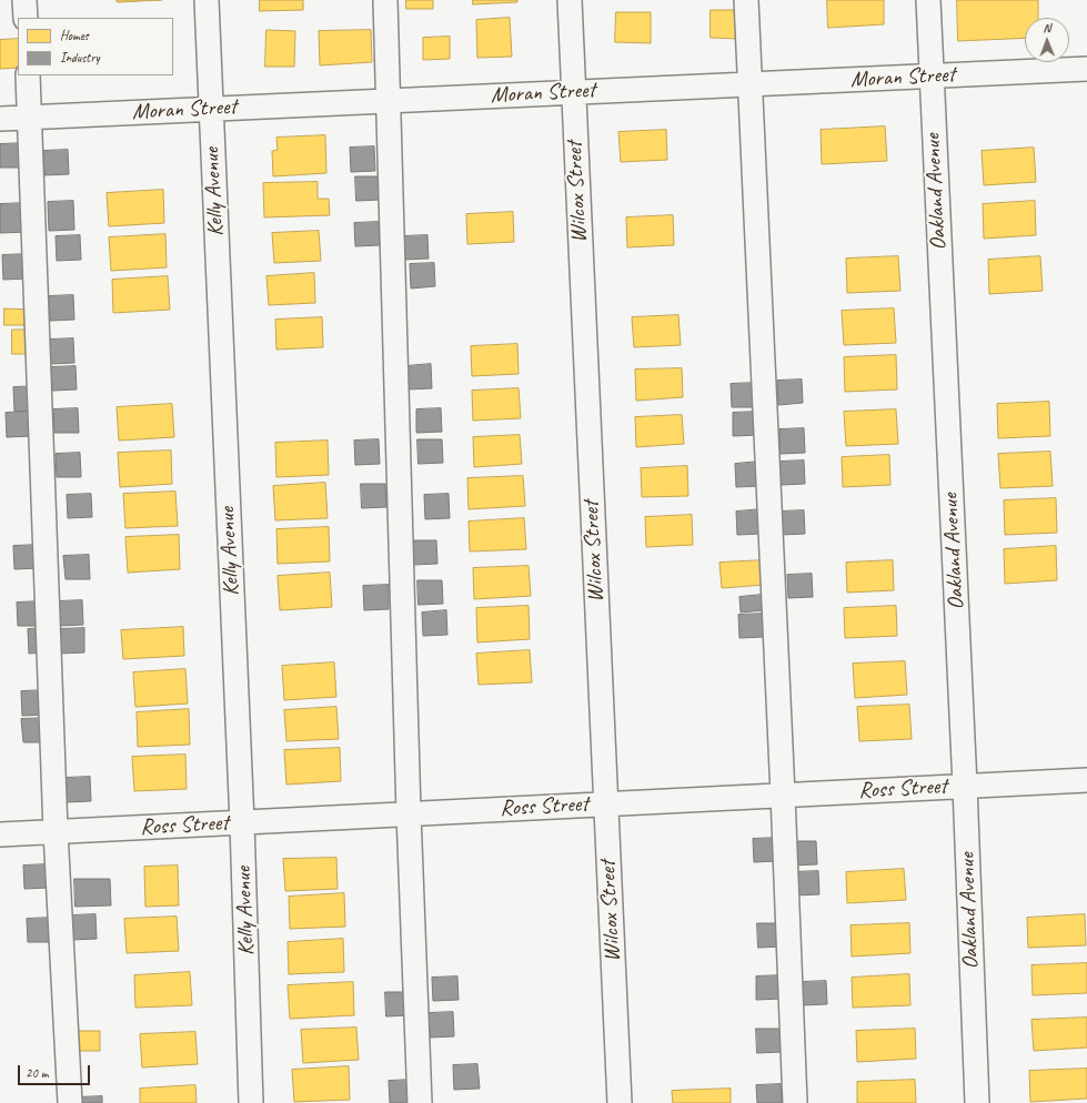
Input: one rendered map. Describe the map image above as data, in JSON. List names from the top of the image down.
{
  "streets": {
    "street": [
      "Moran Street",
      "Kelly Avenue",
      "Wilcox Street",
      "Oakland Avenue",
      "Ross Street"
    ]
  },
  "crossings": [
    ["Moran Street", "Kelly Avenue"],
    ["Moran Street", "Wilcox Street"],
    ["Moran Street", "Oakland Avenue"],
    ["Kelly Avenue", "Ross Street"],
    ["Wilcox Street", "Ross Street"],
    ["Oakland Avenue", "Ross Street"]
  ],
  "legend": ["Homes", "Industry"],
  "scale_bar": "20 m",
  "north": "top"
}
